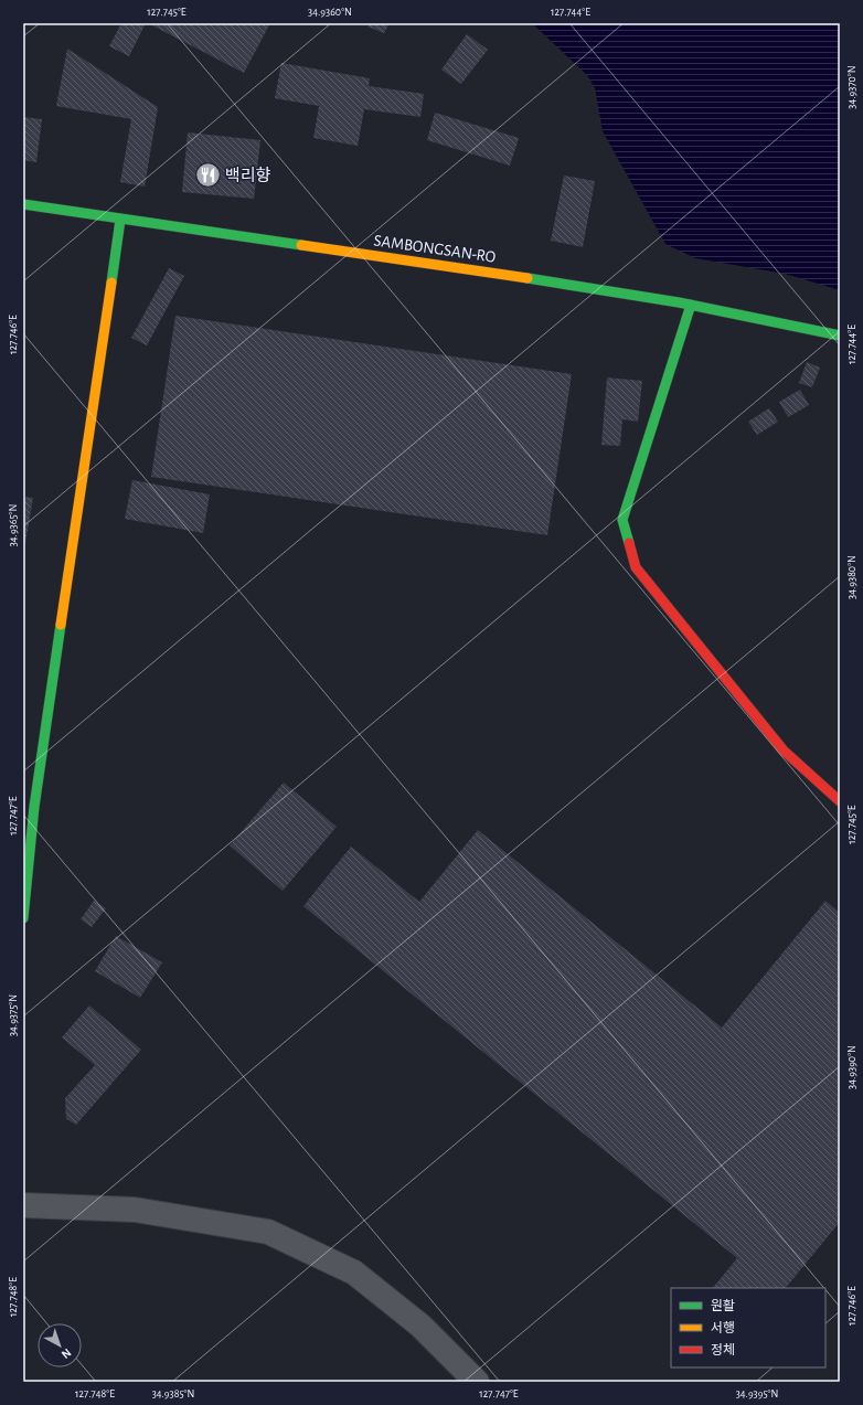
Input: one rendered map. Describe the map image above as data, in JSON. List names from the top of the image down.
{
  "streets": {
    "street": ["SAMBONGSAN-RO"]
  },
  "places": {
    "restaurant": ["백리향"]
  },
  "legend": ["원활", "서행", "정체"],
  "north": "bottom right",
  "coordinates": [
    "127.745°E",
    "34.9360°N",
    "127.744°E",
    "34.9370°N",
    "127.746°E",
    "34.9365°N",
    "34.9380°N",
    "127.747°E",
    "34.9375°N",
    "34.9390°N",
    "127.748°E",
    "34.9385°N",
    "34.9395°N"
  ]
}
